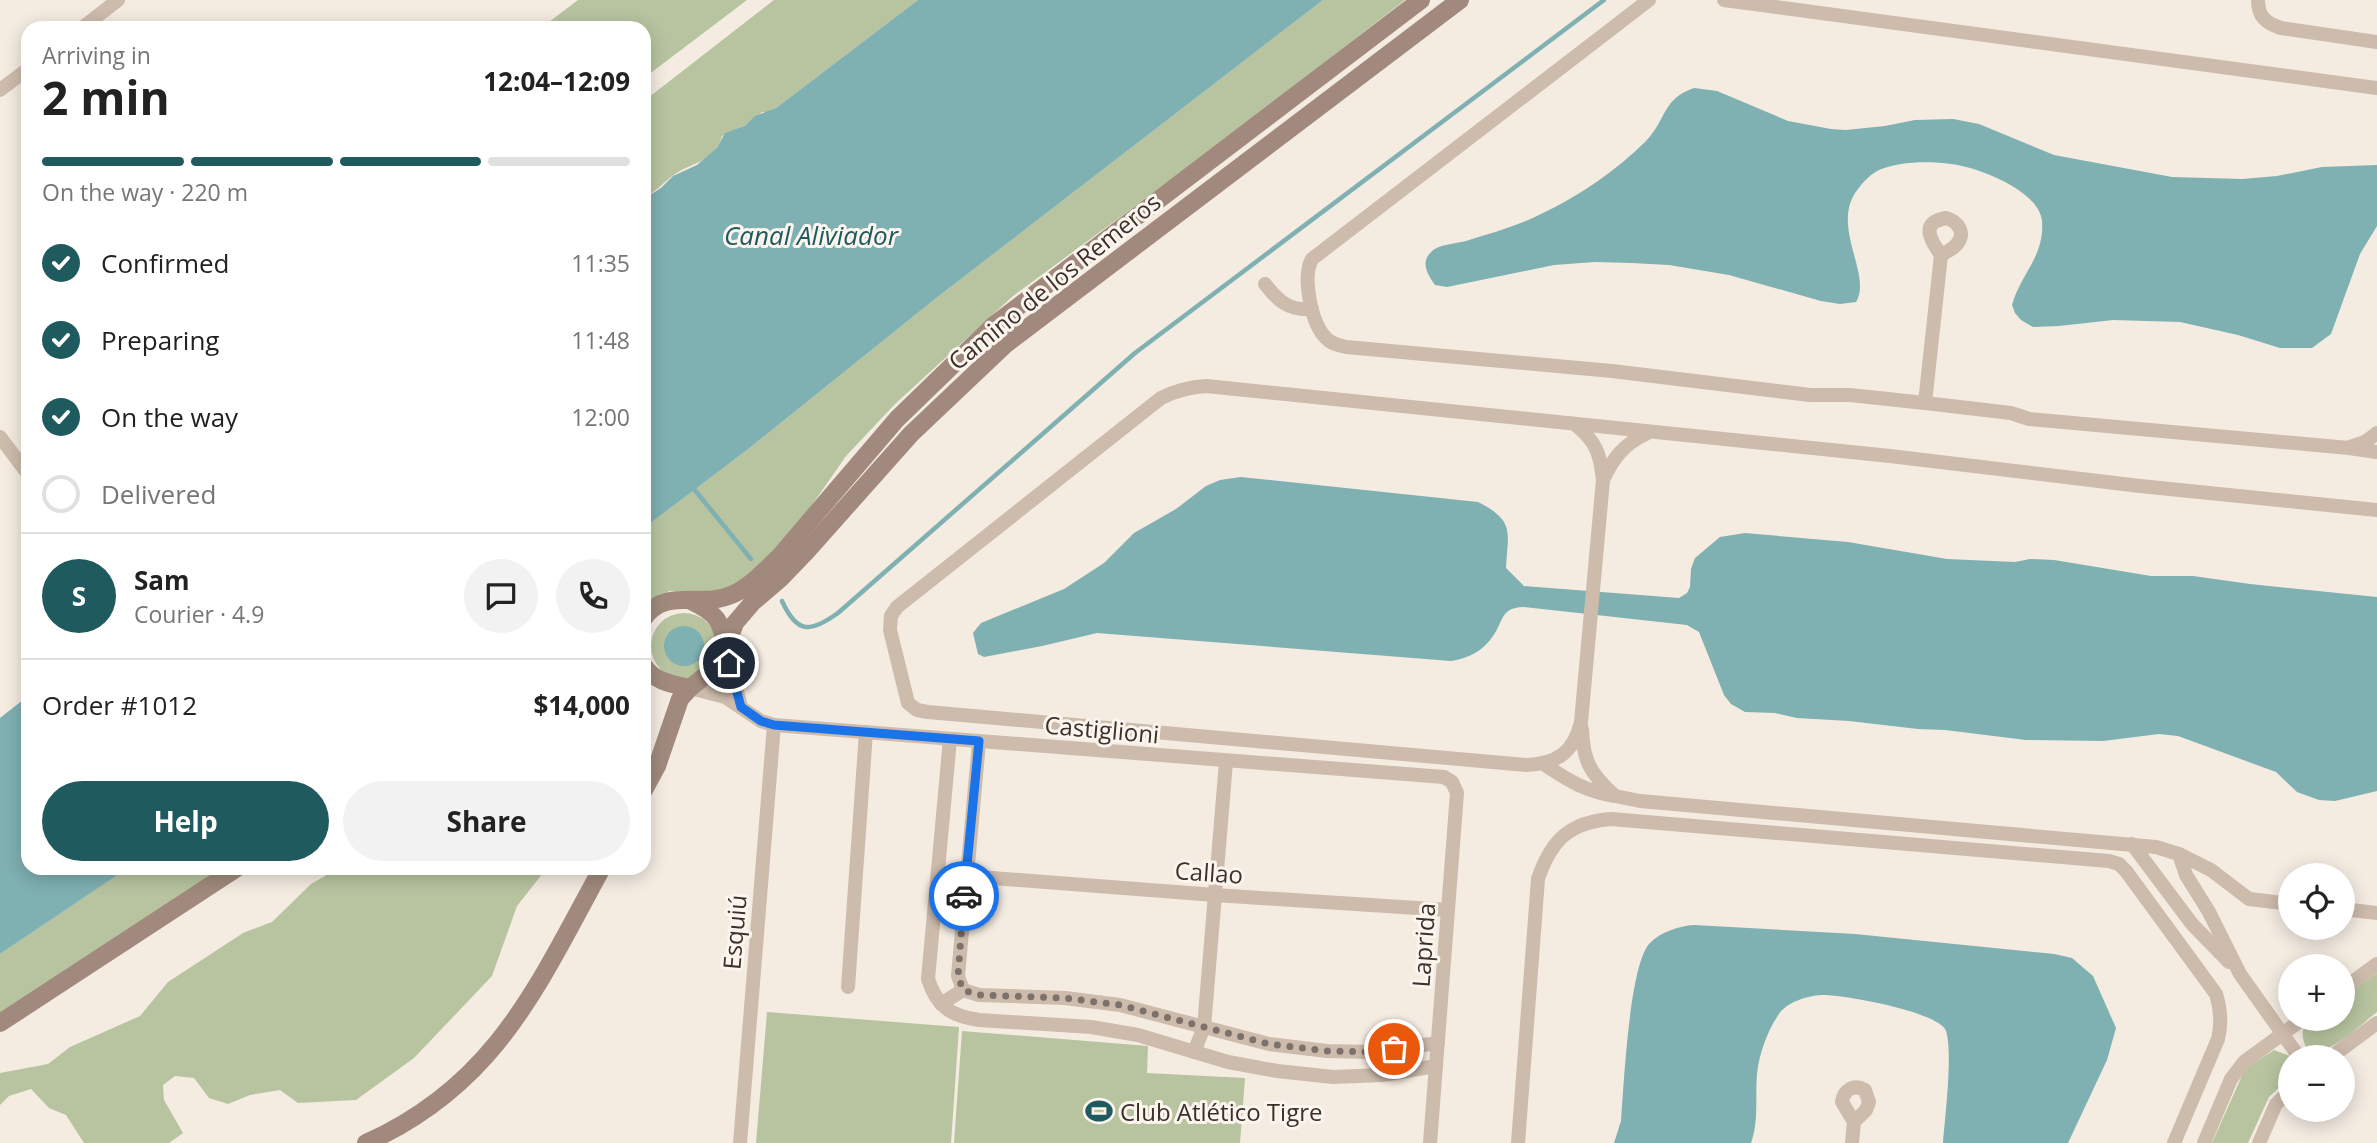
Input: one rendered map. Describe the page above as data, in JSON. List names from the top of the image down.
{
  "streets": {
    "main road": ["Camino de los Remeros"],
    "street": [
      "Castiglioni",
      "Callao",
      "Esquiú",
      "Laprida"
    ]
  },
  "crossings": [
    ["Camino de los Remeros", "Castiglioni"],
    ["Castiglioni", "Esquiú"],
    ["Castiglioni", "Laprida"],
    ["Callao", "Laprida"]
  ],
  "water": ["Canal Aliviador"],
  "places": {
    "sports": ["Club Atlético Tigre"]
  },
  "page": {
    "heading": ["2 min", "Arriving in", "12:04–12:09"],
    "panel": [
      "Sam",
      "Courier · 4.9",
      "Order #1012",
      "$14,000"
    ],
    "bar": "On the way · 220 m",
    "list": [
      ["Confirmed", "11:35"],
      ["Preparing", "11:48"],
      ["On the way", "12:00"],
      "Delivered"
    ],
    "round": "S",
    "buttons": ["Help", "Share"],
    "map_buttons": ["+", "−"]
  }
}
